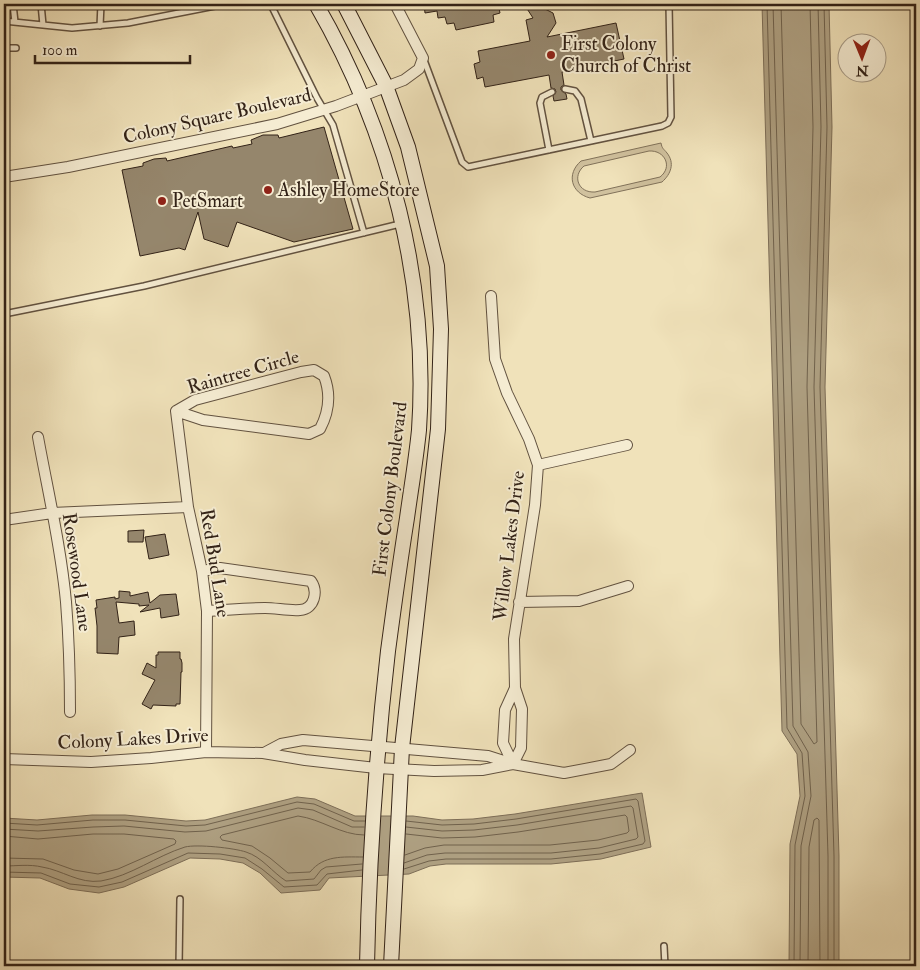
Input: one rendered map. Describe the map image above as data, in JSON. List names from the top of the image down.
{
  "streets": {
    "main road": ["First Colony Boulevard"],
    "street": [
      "Colony Square Boulevard",
      "Raintree Circle",
      "Willow Lakes Drive",
      "Red Bud Lane",
      "Rosewood Lane",
      "Colony Lakes Drive"
    ]
  },
  "crossings": [
    ["Colony Square Boulevard", "First Colony Boulevard"],
    ["Raintree Circle", "Red Bud Lane"],
    ["First Colony Boulevard", "Colony Lakes Drive"],
    ["Willow Lakes Drive", "Colony Lakes Drive"],
    ["Red Bud Lane", "Colony Lakes Drive"]
  ],
  "places": ["First Colony Church of Christ", "Ashley HomeStore", "PetSmart"],
  "scale_bar": "100 m",
  "north": "bottom"
}
